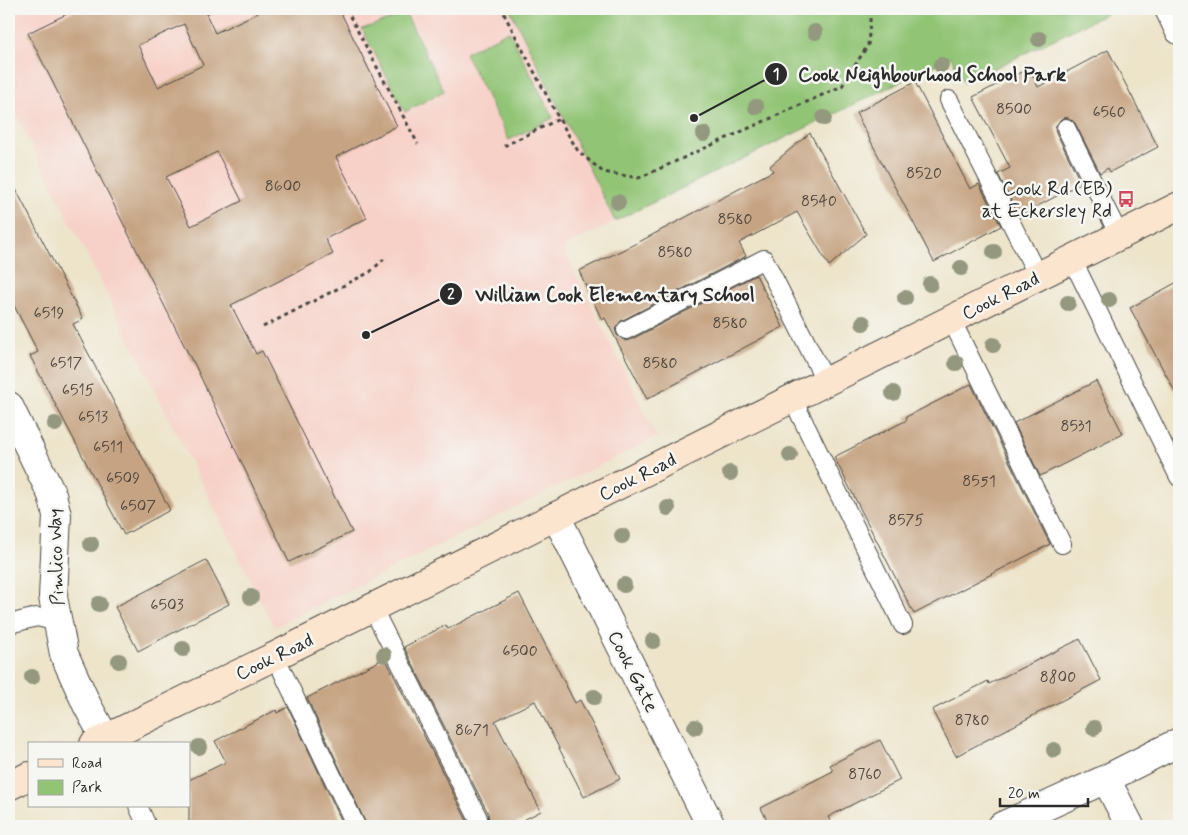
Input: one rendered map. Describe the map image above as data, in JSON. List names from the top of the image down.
{
  "streets": {
    "street": ["Cook Road", "Pimlico Way", "Cook Gate"]
  },
  "crossings": [
    ["Cook Road", "Pimlico Way"],
    ["Cook Road", "Cook Gate"]
  ],
  "places": {
    "other": ["Cook Neighbourhood School Park", "William Cook Elementary School"],
    "bus stop": ["Cook Rd (EB) at Eckersley Rd"]
  },
  "house_numbers": [
    "8500",
    "6560",
    "8520",
    "8600",
    "8540",
    "8580",
    "8580",
    "6519",
    "8580",
    "6517",
    "8580",
    "6515",
    "6513",
    "8531",
    "6511",
    "6509",
    "8551",
    "6507",
    "8575",
    "6503",
    "6500",
    "8800",
    "8780",
    "8671",
    "8760"
  ],
  "legend": ["Road", "Park"],
  "scale_bar": "20 m"
}
